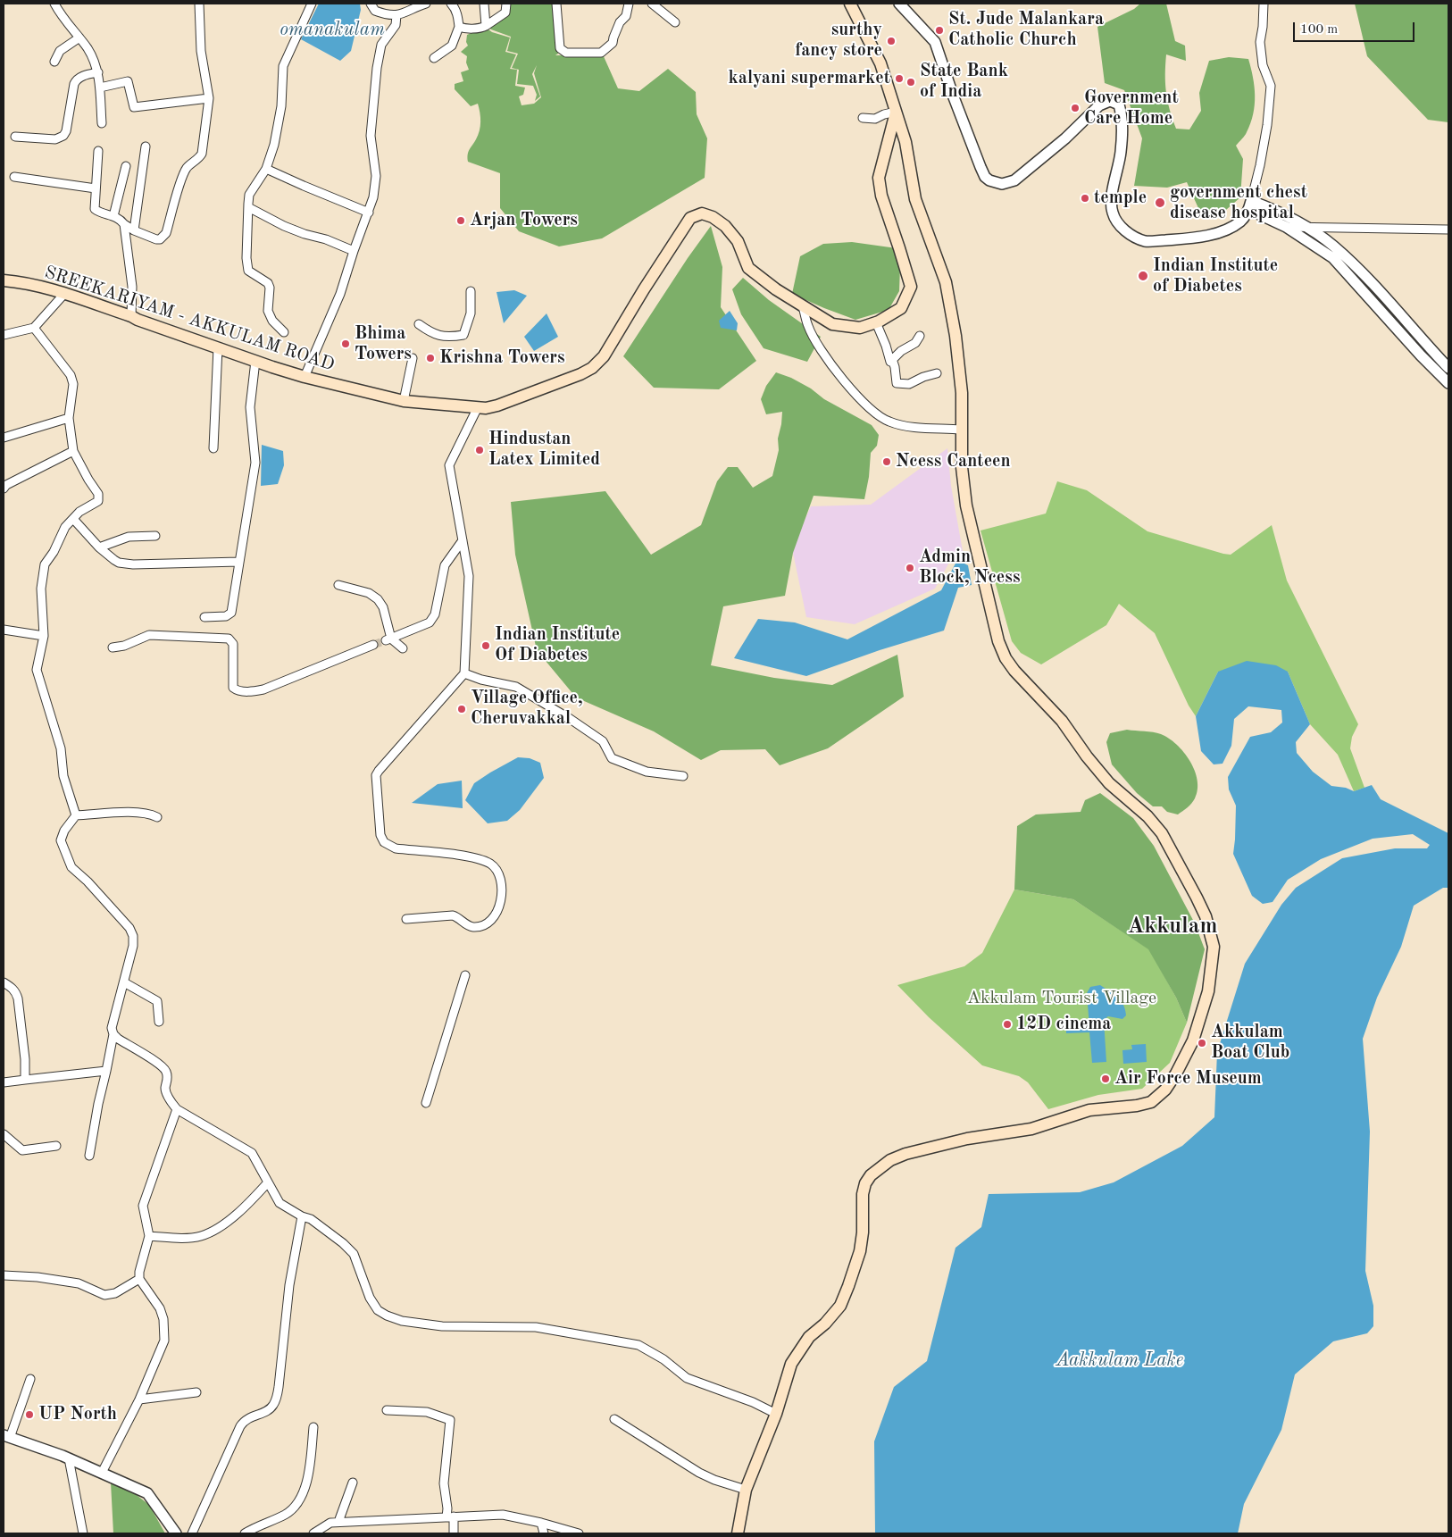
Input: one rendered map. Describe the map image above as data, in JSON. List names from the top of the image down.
{
  "streets": {
    "main road": ["SREEKARIYAM - AKKULAM ROAD"]
  },
  "districts": ["Akkulam"],
  "water": ["omanakulam", "Aakkulam Lake"],
  "parks": ["Akkulam Tourist Village"],
  "places": [
    "St. Jude Malankara Catholic Church",
    "surthy fancy store",
    "kalyani supermarket",
    "State Bank of India",
    "Government Care Home",
    "temple",
    "government chest disease hospital",
    "Arjan Towers",
    "Indian Institute of Diabetes",
    "Bhima Towers",
    "Krishna Towers",
    "Hindustan Latex Limited",
    "Ncess Canteen",
    "Admin Block, Ncess",
    "Indian Institute Of Diabetes",
    "Village Office, Cheruvakkal",
    "12D cinema",
    "Akkulam Boat Club",
    "Air Force Museum",
    "UP North"
  ],
  "scale_bar": "100 m"
}
